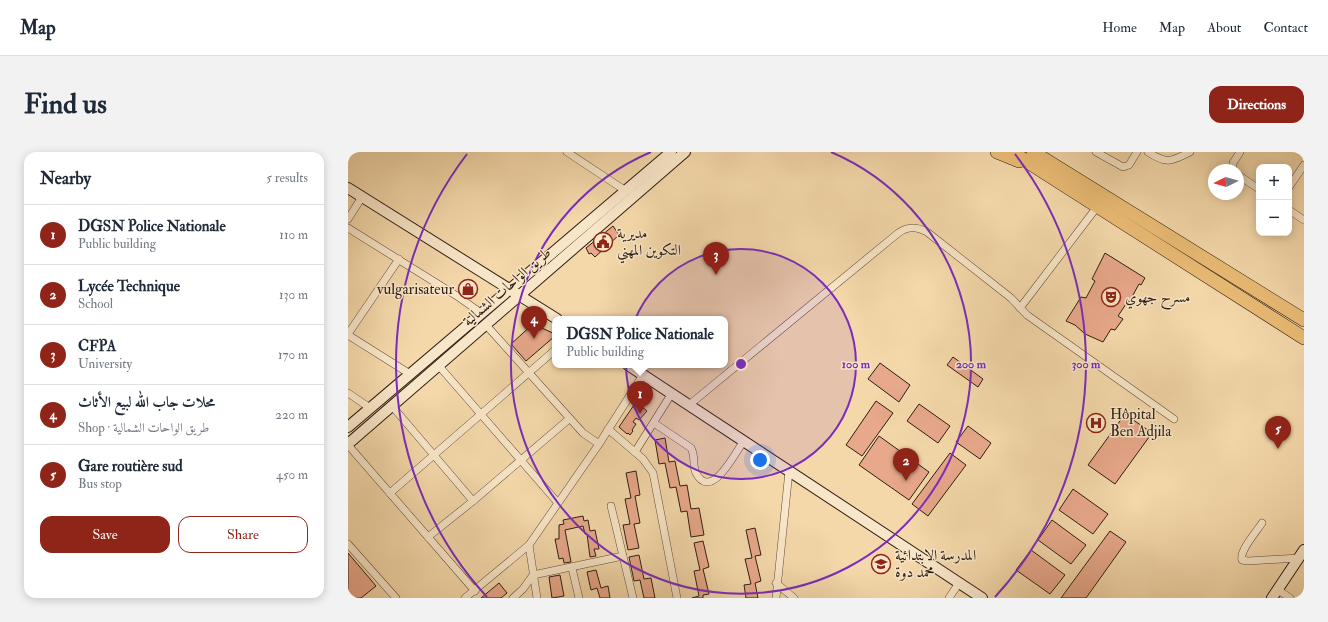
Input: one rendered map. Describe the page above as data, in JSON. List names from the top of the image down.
{
  "streets": {
    "main road": ["طريق الواحات الشمالية"]
  },
  "places": {
    "public building": ["مديرية التكوين المهني"],
    "shop": ["vulgarisateur"],
    "theatre": ["مسرح جهوي"],
    "hospital": ["Hôpital Ben Adjila"],
    "school or university": ["المدرسة الابتدائية محمد دوة"]
  },
  "north": "left",
  "page": {
    "header": "Map",
    "nav": [
      "Home",
      "Map",
      "About",
      "Contact"
    ],
    "buttons": [
      "Directions",
      ["Save", "Share"]
    ],
    "title": "Find us",
    "heading": ["Nearby", "5 results"],
    "map_buttons": ["+", "−"],
    "list": [
      {
        "mark": "1",
        "name": "DGSN Police Nationale",
        "note": "Public building",
        "value": "110 m"
      },
      {
        "mark": "2",
        "name": "Lycée Technique",
        "note": "School",
        "value": "130 m"
      },
      {
        "mark": "3",
        "name": "CFPA",
        "note": "University",
        "value": "170 m"
      },
      {
        "mark": "4",
        "name": "محلات جاب الله لبيع الأثاث",
        "note": "Shop · طريق الواحات الشمالية",
        "value": "220 m"
      },
      {
        "mark": "5",
        "name": "Gare routière sud",
        "note": "Bus stop",
        "value": "450 m"
      }
    ],
    "pins": [
      "3",
      "4",
      "1",
      "5",
      "2"
    ],
    "popup": ["DGSN Police Nationale", "Public building"]
  },
  "rings": ["100 m", "200 m", "300 m"]
}
